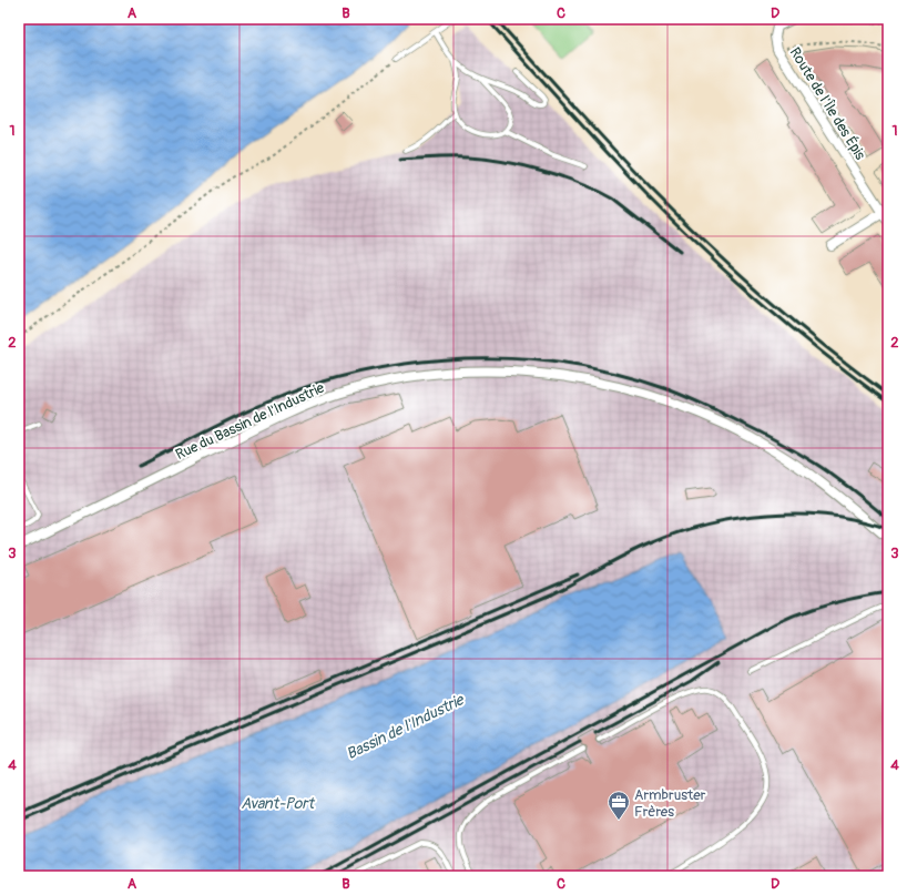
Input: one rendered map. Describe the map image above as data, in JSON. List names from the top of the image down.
{
  "streets": {
    "street": ["Route de l'Île des Épis", "Rue du Bassin de l'Industrie"]
  },
  "water": ["Bassin de l'Industrie", "Avant-Port"],
  "places": {
    "office": ["Armbruster Frères"]
  },
  "grid": {
    "columns": [
      "A",
      "B",
      "C",
      "D"
    ],
    "rows": [
      "1",
      "2",
      "3",
      "4"
    ]
  }
}
